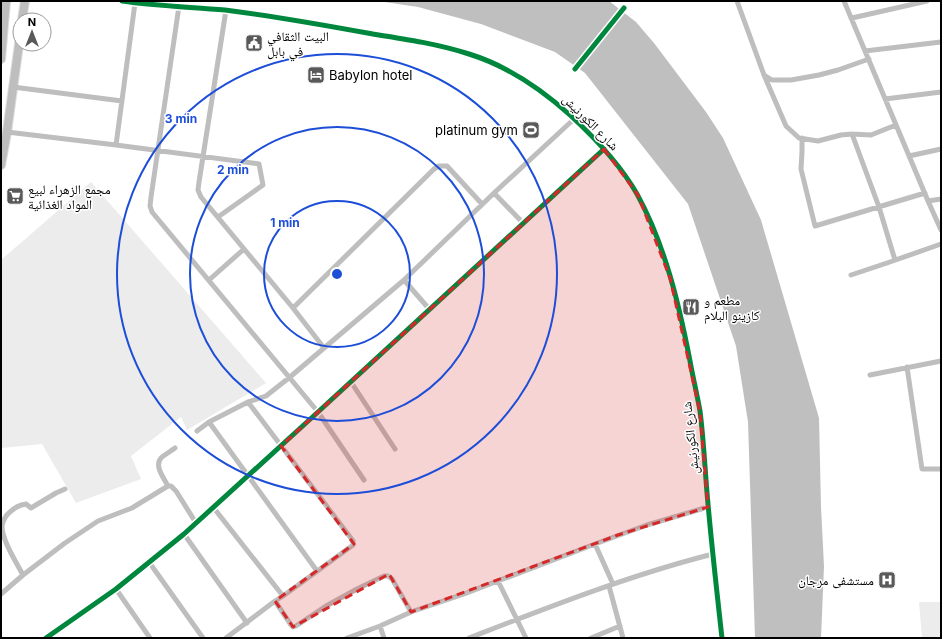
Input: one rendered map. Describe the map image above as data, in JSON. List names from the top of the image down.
{
  "streets": {
    "street": ["شارع الكورنيش"]
  },
  "places": {
    "public building": ["البيت الثقافي في بابل"],
    "hotel": ["Babylon hotel"],
    "sports": ["platinum gym"],
    "supermarket": ["مجمع الزهراء لبيع المواد الغذائية"],
    "restaurant": ["مطعم و كازينو البلام"],
    "hospital": ["مستشفى مرجان"]
  },
  "north": "top",
  "rings": ["3 min", "2 min", "1 min"]
}
